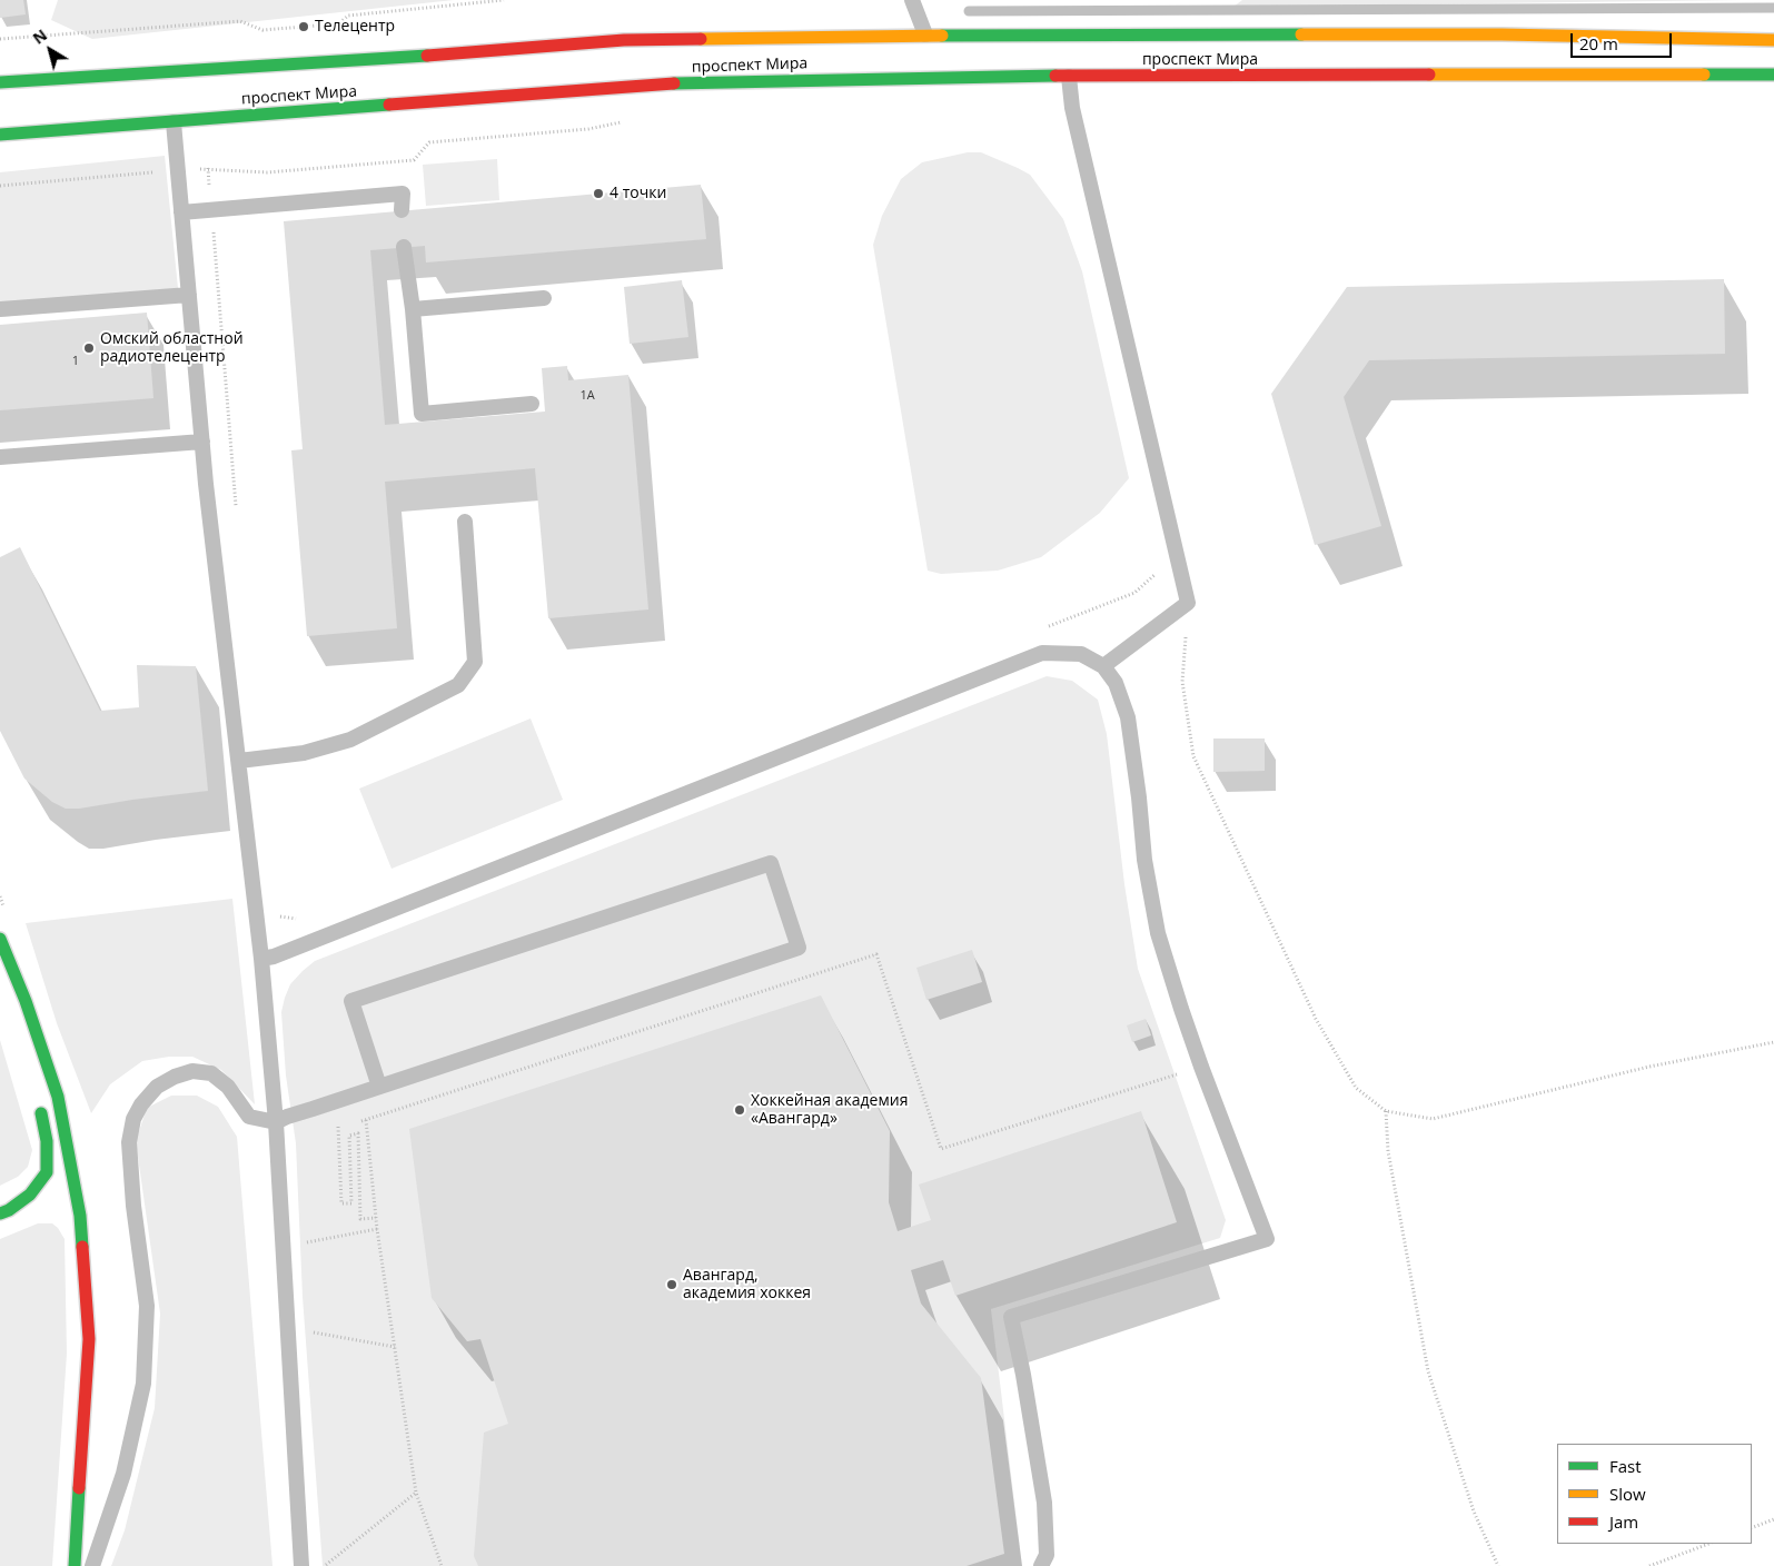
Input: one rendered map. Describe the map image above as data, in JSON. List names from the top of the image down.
{
  "streets": {
    "main road": ["проспект Мира"]
  },
  "places": [
    "Телецентр",
    "4 точки",
    "Омский областной радиотелецентр",
    "Хоккейная академия «Авангард»",
    "Авангард, академия хоккея"
  ],
  "house_numbers": ["1", "1А"],
  "legend": ["Fast", "Slow", "Jam"],
  "scale_bar": "20 m",
  "north": "top left"
}
